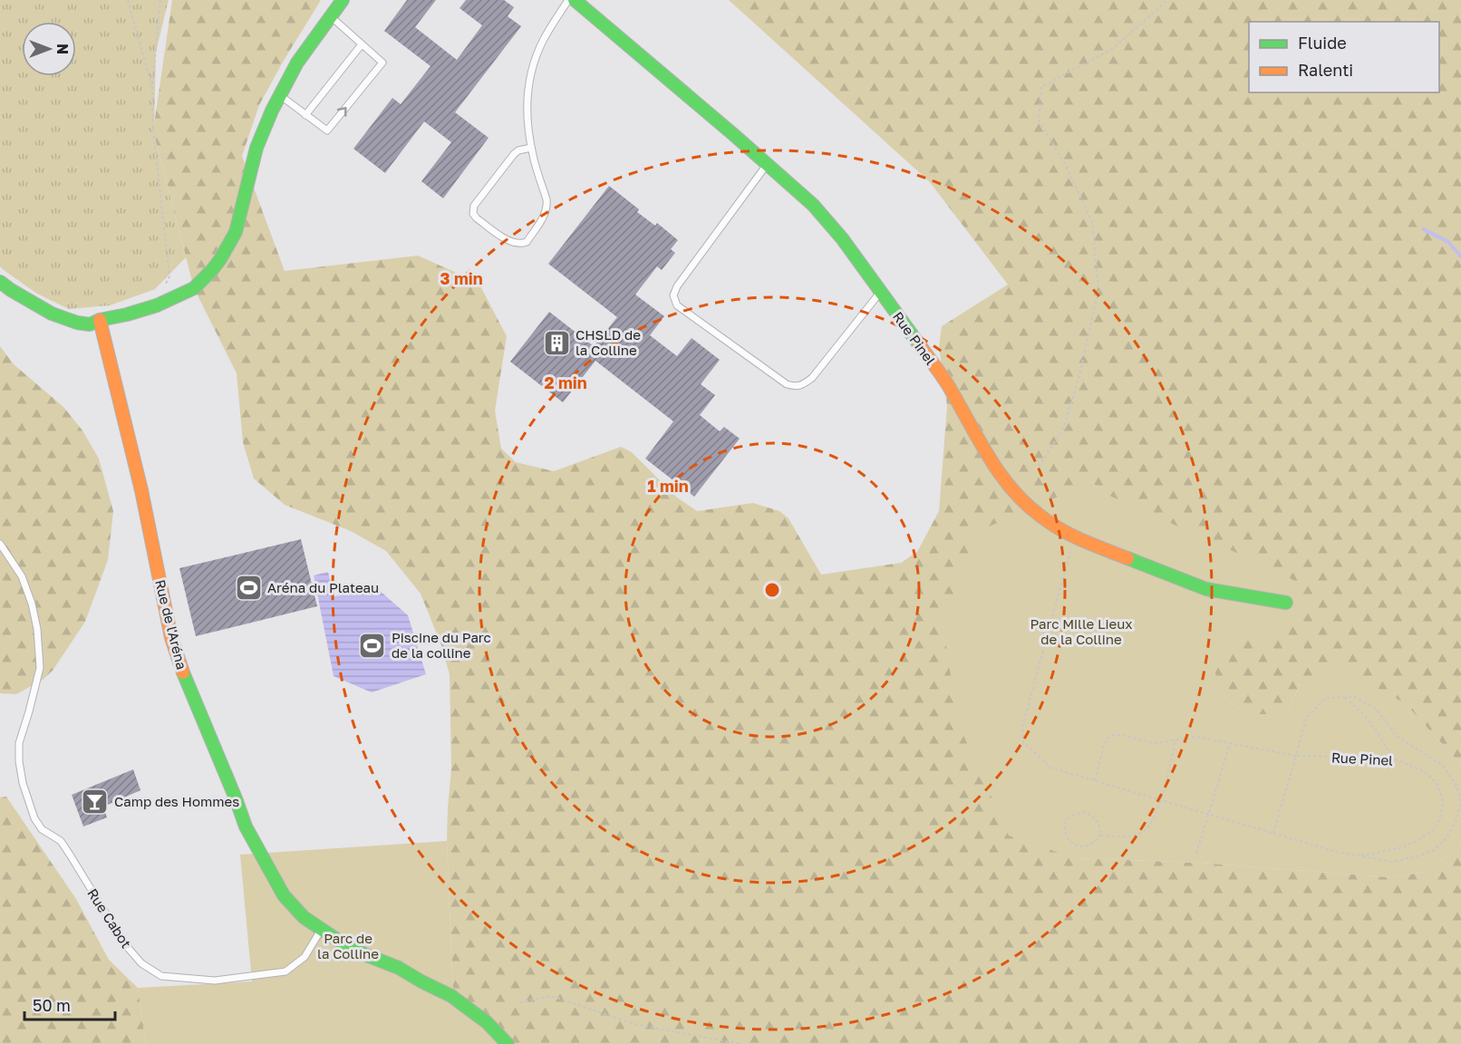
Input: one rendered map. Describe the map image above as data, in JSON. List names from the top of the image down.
{
  "streets": {
    "street": ["Rue Pinel", "Rue de l'Aréna"],
    "lane": ["Rue Cabot"]
  },
  "crossings": [
    ["Rue de l'Aréna", "Rue Cabot"]
  ],
  "parks": ["Parc Mille Lieux de la Colline", "Parc de la Colline"],
  "places": {
    "building": ["CHSLD de la Colline"],
    "sports": ["Aréna du Plateau", "Piscine du Parc de la colline"],
    "bar": ["Camp des Hommes"]
  },
  "legend": ["Fluide", "Ralenti"],
  "scale_bar": "50 m",
  "north": "right",
  "rings": ["3 min", "2 min", "1 min"]
}
